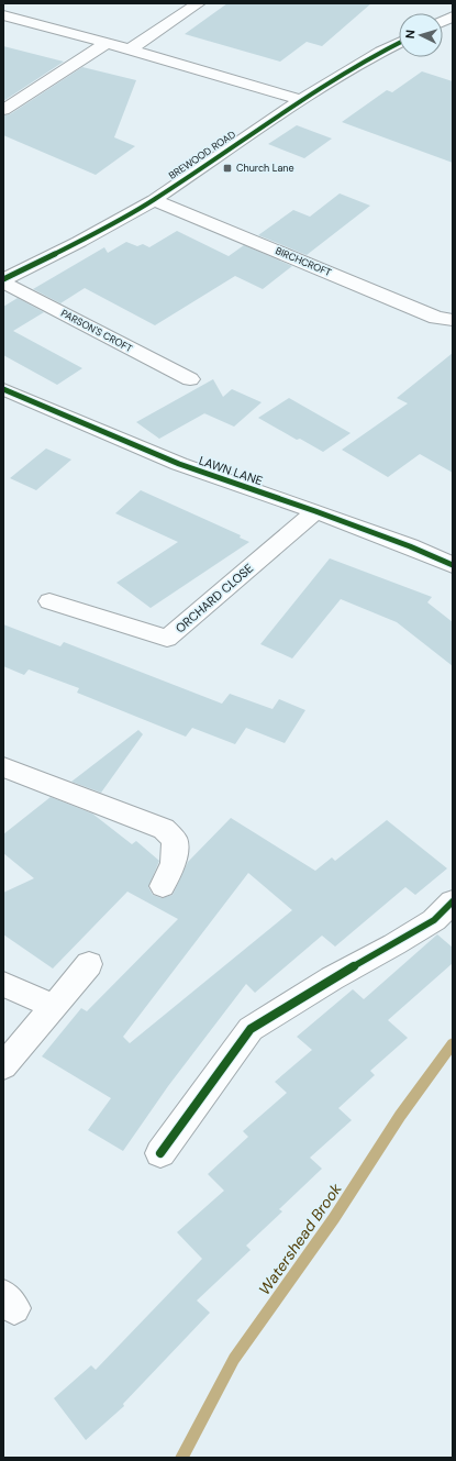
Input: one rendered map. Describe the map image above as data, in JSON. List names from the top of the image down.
{
  "streets": {
    "street": [
      "BREWOOD ROAD",
      "BIRCHCROFT",
      "PARSON'S CROFT",
      "LAWN LANE",
      "ORCHARD CLOSE"
    ]
  },
  "crossings": [
    ["BREWOOD ROAD", "BIRCHCROFT"],
    ["BREWOOD ROAD", "PARSON'S CROFT"],
    ["LAWN LANE", "ORCHARD CLOSE"]
  ],
  "water": ["Watershead Brook"],
  "places": {
    "transit": ["Church Lane"]
  },
  "north": "left"
}
